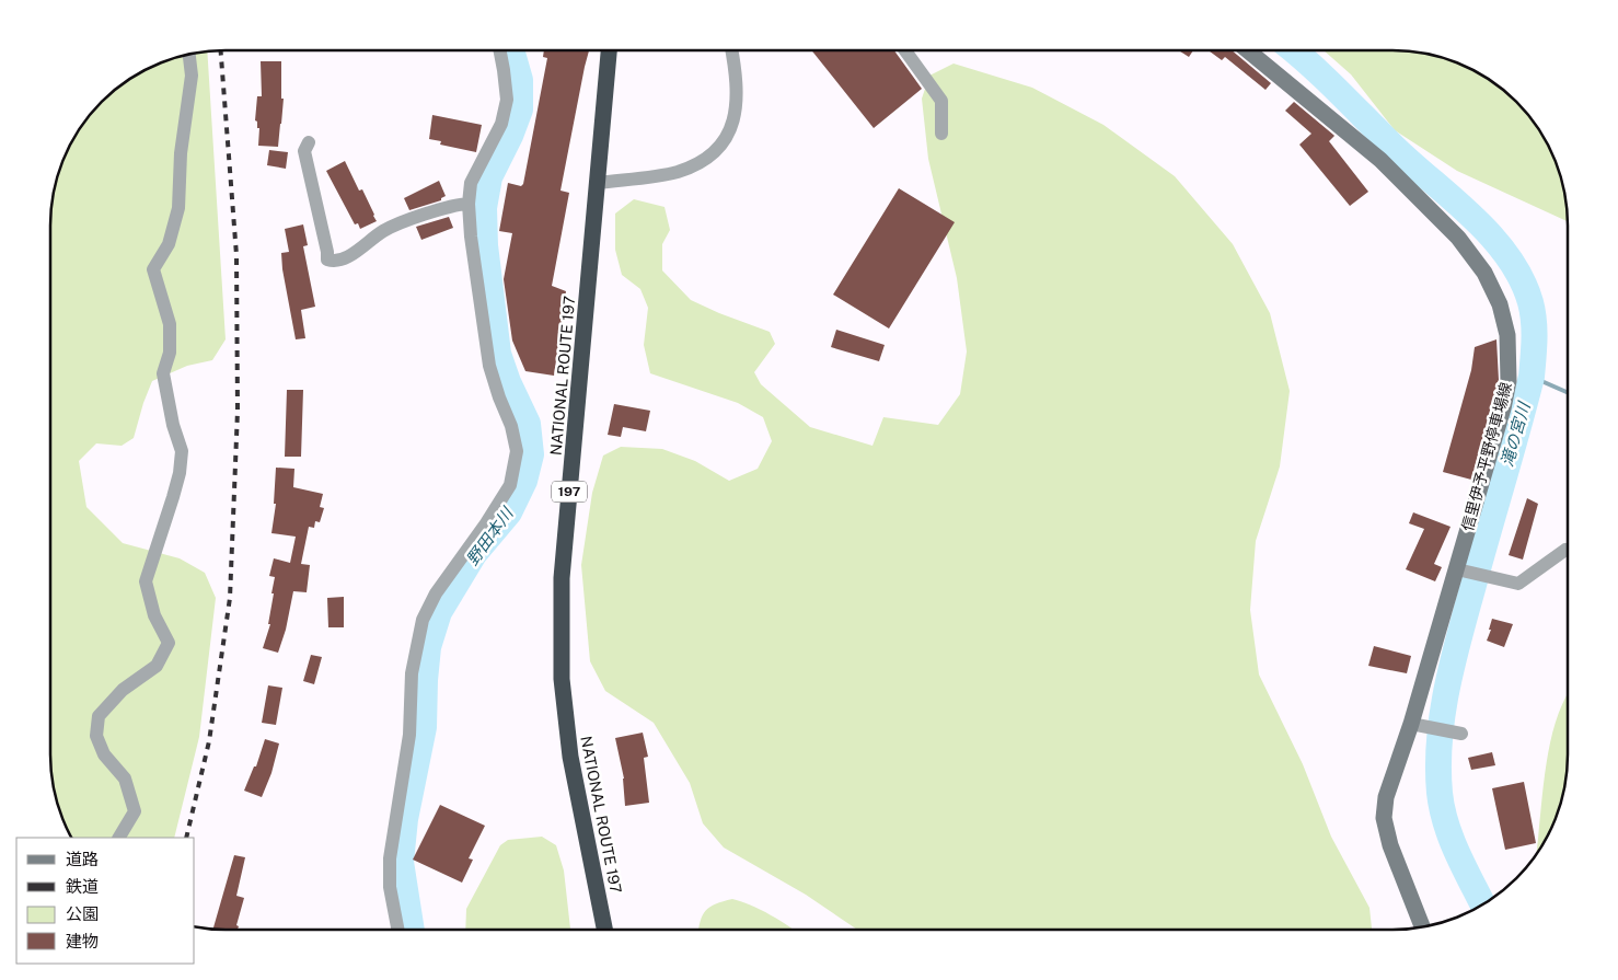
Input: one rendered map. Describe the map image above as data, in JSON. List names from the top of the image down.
{
  "streets": {
    "highway": ["NATIONAL ROUTE 197", "197"],
    "main road": ["信里伊予平野停車場線"]
  },
  "water": ["滝の宮川", "野田本川"],
  "legend": [
    "道路",
    "鉄道",
    "公園",
    "建物"
  ]
}
